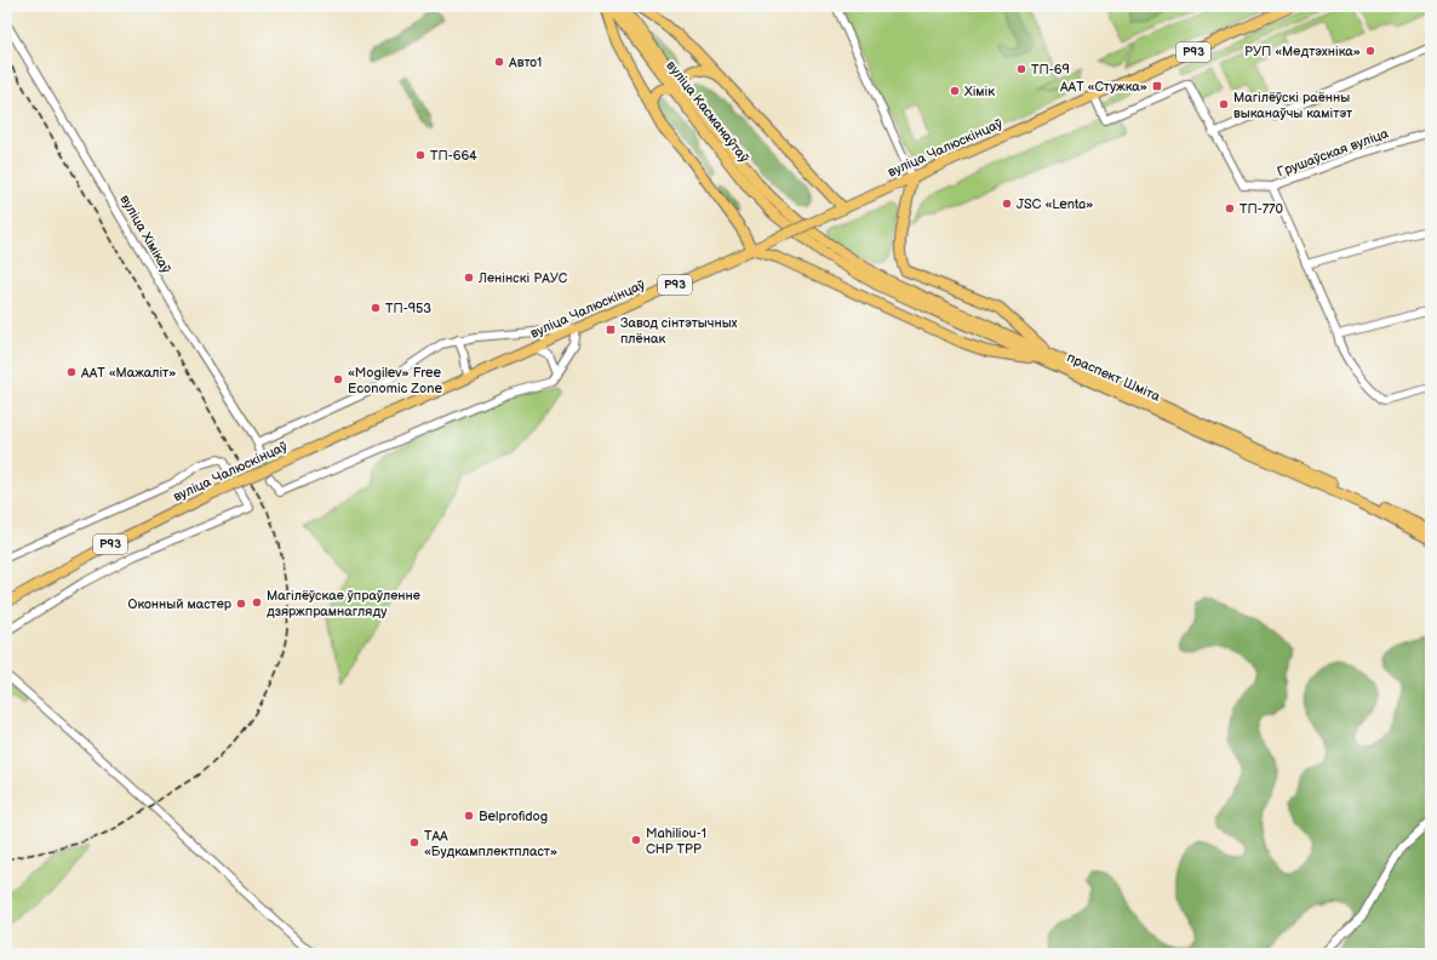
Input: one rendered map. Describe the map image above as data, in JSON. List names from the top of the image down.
{
  "streets": {
    "main road": [
      "Р93",
      "вуліца Касманаўтаў",
      "вуліца Чалюскінцаў",
      "праспект Шміта"
    ],
    "street": ["Грушаўская вуліца", "вуліца Хімікаў"]
  },
  "crossings": [
    ["вуліца Касманаўтаў", "праспект Шміта"]
  ],
  "places": {
    "other": [
      "РУП «Медтэхніка»",
      "Авто1",
      "ТП-69",
      "Хімік",
      "Магілёўскі раённы выканаўчы камітэт",
      "ТП-664",
      "JSC «Lenta»",
      "ТП-770",
      "Ленінскі РАУС",
      "ТП-953",
      "ААТ «Мажаліт»",
      "«Mogilev» Free Economic Zone",
      "Магілёўскае ўпраўленне дзяржпрамнагляду",
      "Оконный мастер",
      "Belprofidog",
      "Mahiliou-1 CHP TPP",
      "ТАА «Будкамплектпласт»"
    ],
    "transit": ["ААТ «Стужка»", "Завод сінтэтычных плёнак"]
  }
}
